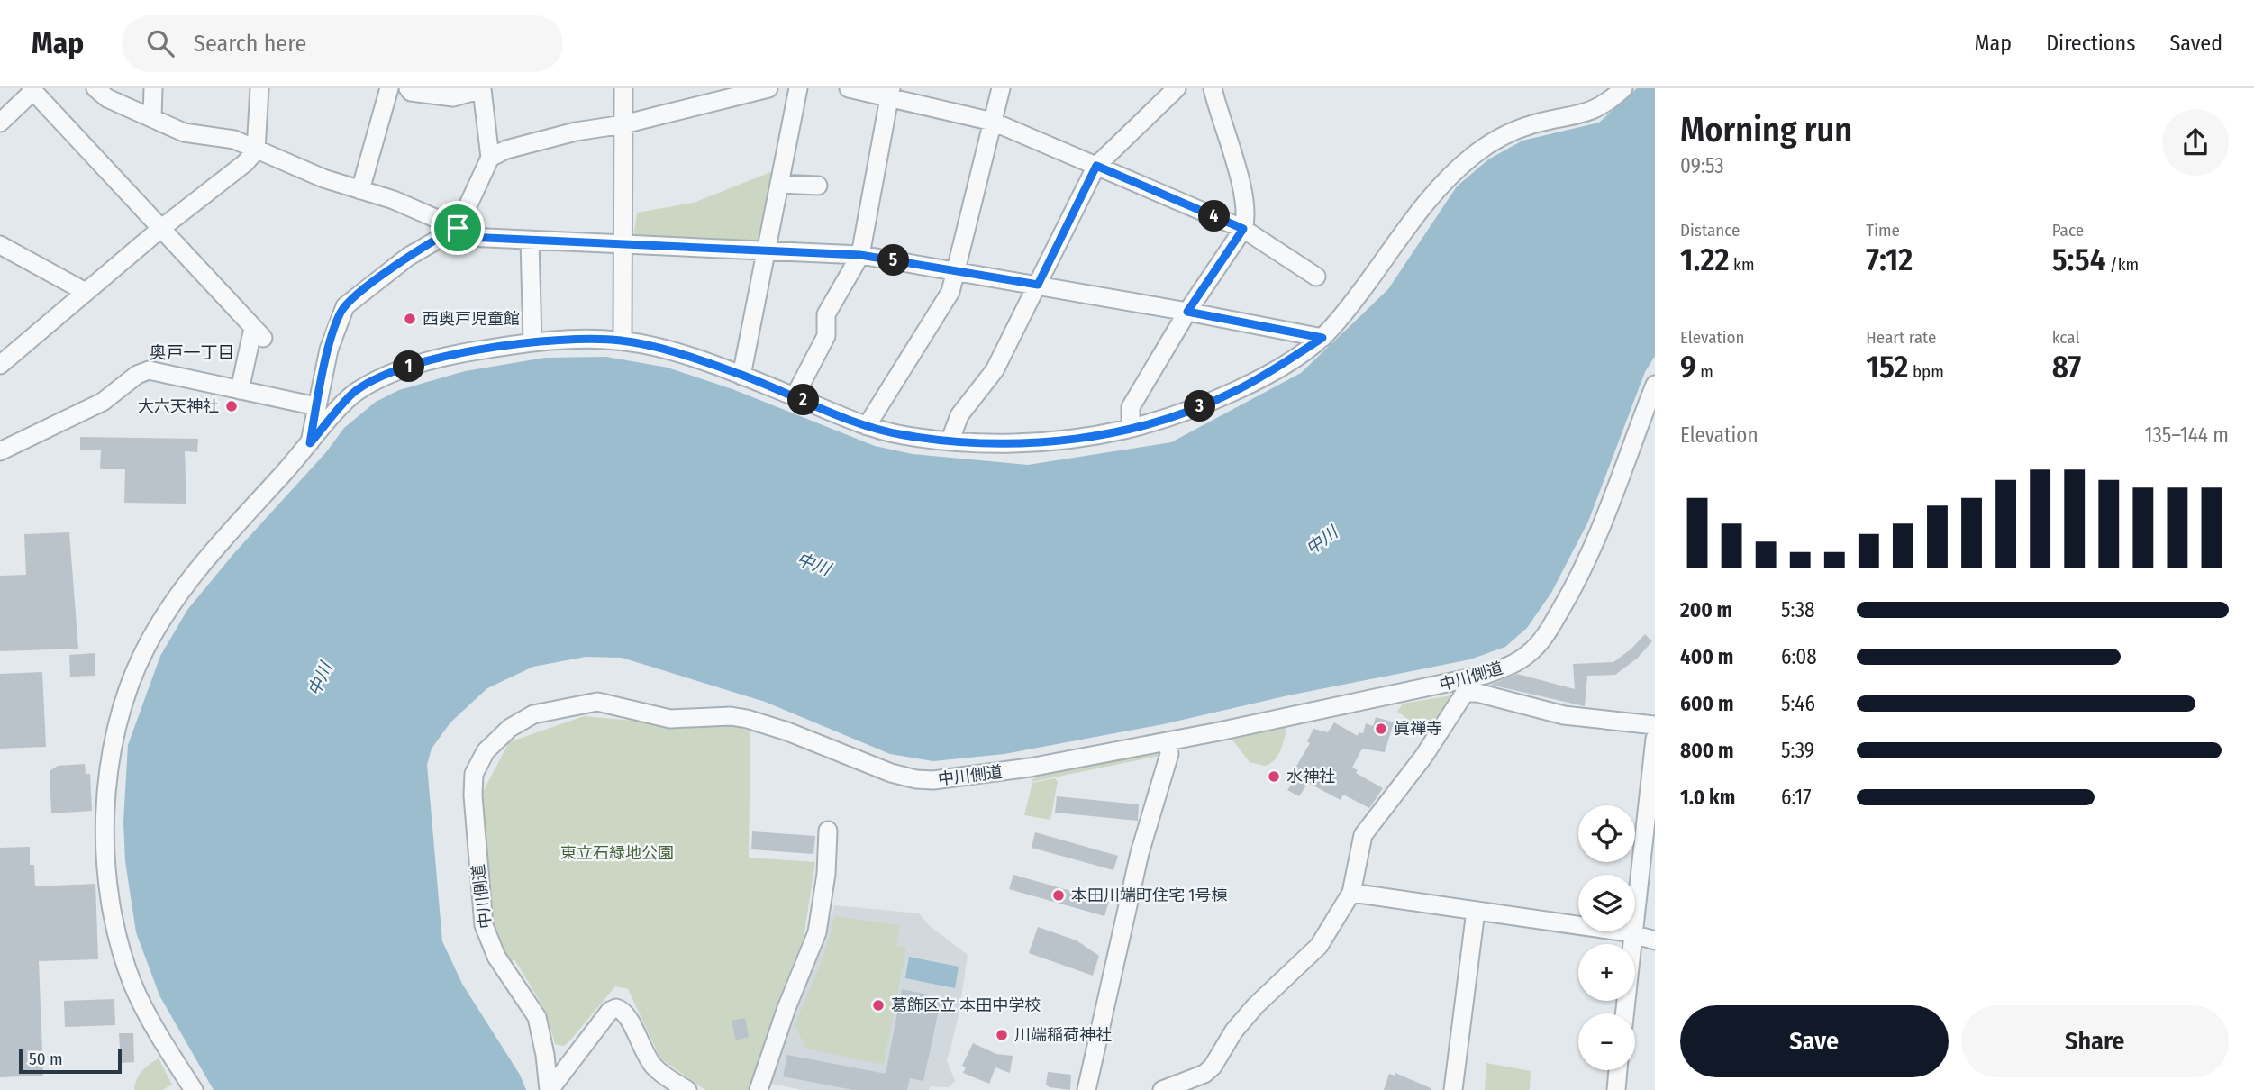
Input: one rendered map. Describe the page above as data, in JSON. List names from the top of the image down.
{
  "streets": {
    "street": ["中川側道"]
  },
  "districts": ["奥戸一丁目"],
  "water": ["中川"],
  "parks": ["東立石緑地公園"],
  "places": [
    "西奥戸児童館",
    "大六天神社",
    "眞禅寺",
    "水神社",
    "本田川端町住宅 1号棟",
    "葛飾区立 本田中学校",
    "川端稲荷神社"
  ],
  "scale_bar": "50 m",
  "page": {
    "header": "Map",
    "search": "Search here",
    "nav": ["Map", "Directions", "Saved"],
    "heading": ["Morning run", "09:53"],
    "stats": [
      ["Distance", "1.22 km"],
      ["Time", "7:12"],
      ["Pace", "5:54 /km"],
      ["Elevation", "9 m"],
      ["Heart rate", "152 bpm"],
      ["kcal", "87"]
    ],
    "pins": [
      "4",
      "5",
      "1",
      "2",
      "3"
    ],
    "chart": ["Elevation", "135–144 m"],
    "list": [
      {
        "name": "200 m",
        "note": "5:38"
      },
      {
        "name": "400 m",
        "note": "6:08"
      },
      {
        "name": "600 m",
        "note": "5:46"
      },
      {
        "name": "800 m",
        "note": "5:39"
      },
      {
        "name": "1.0 km",
        "note": "6:17"
      }
    ],
    "map_buttons": ["+", "−"],
    "buttons": ["Save", "Share"],
    "scale": "50 m"
  }
}
